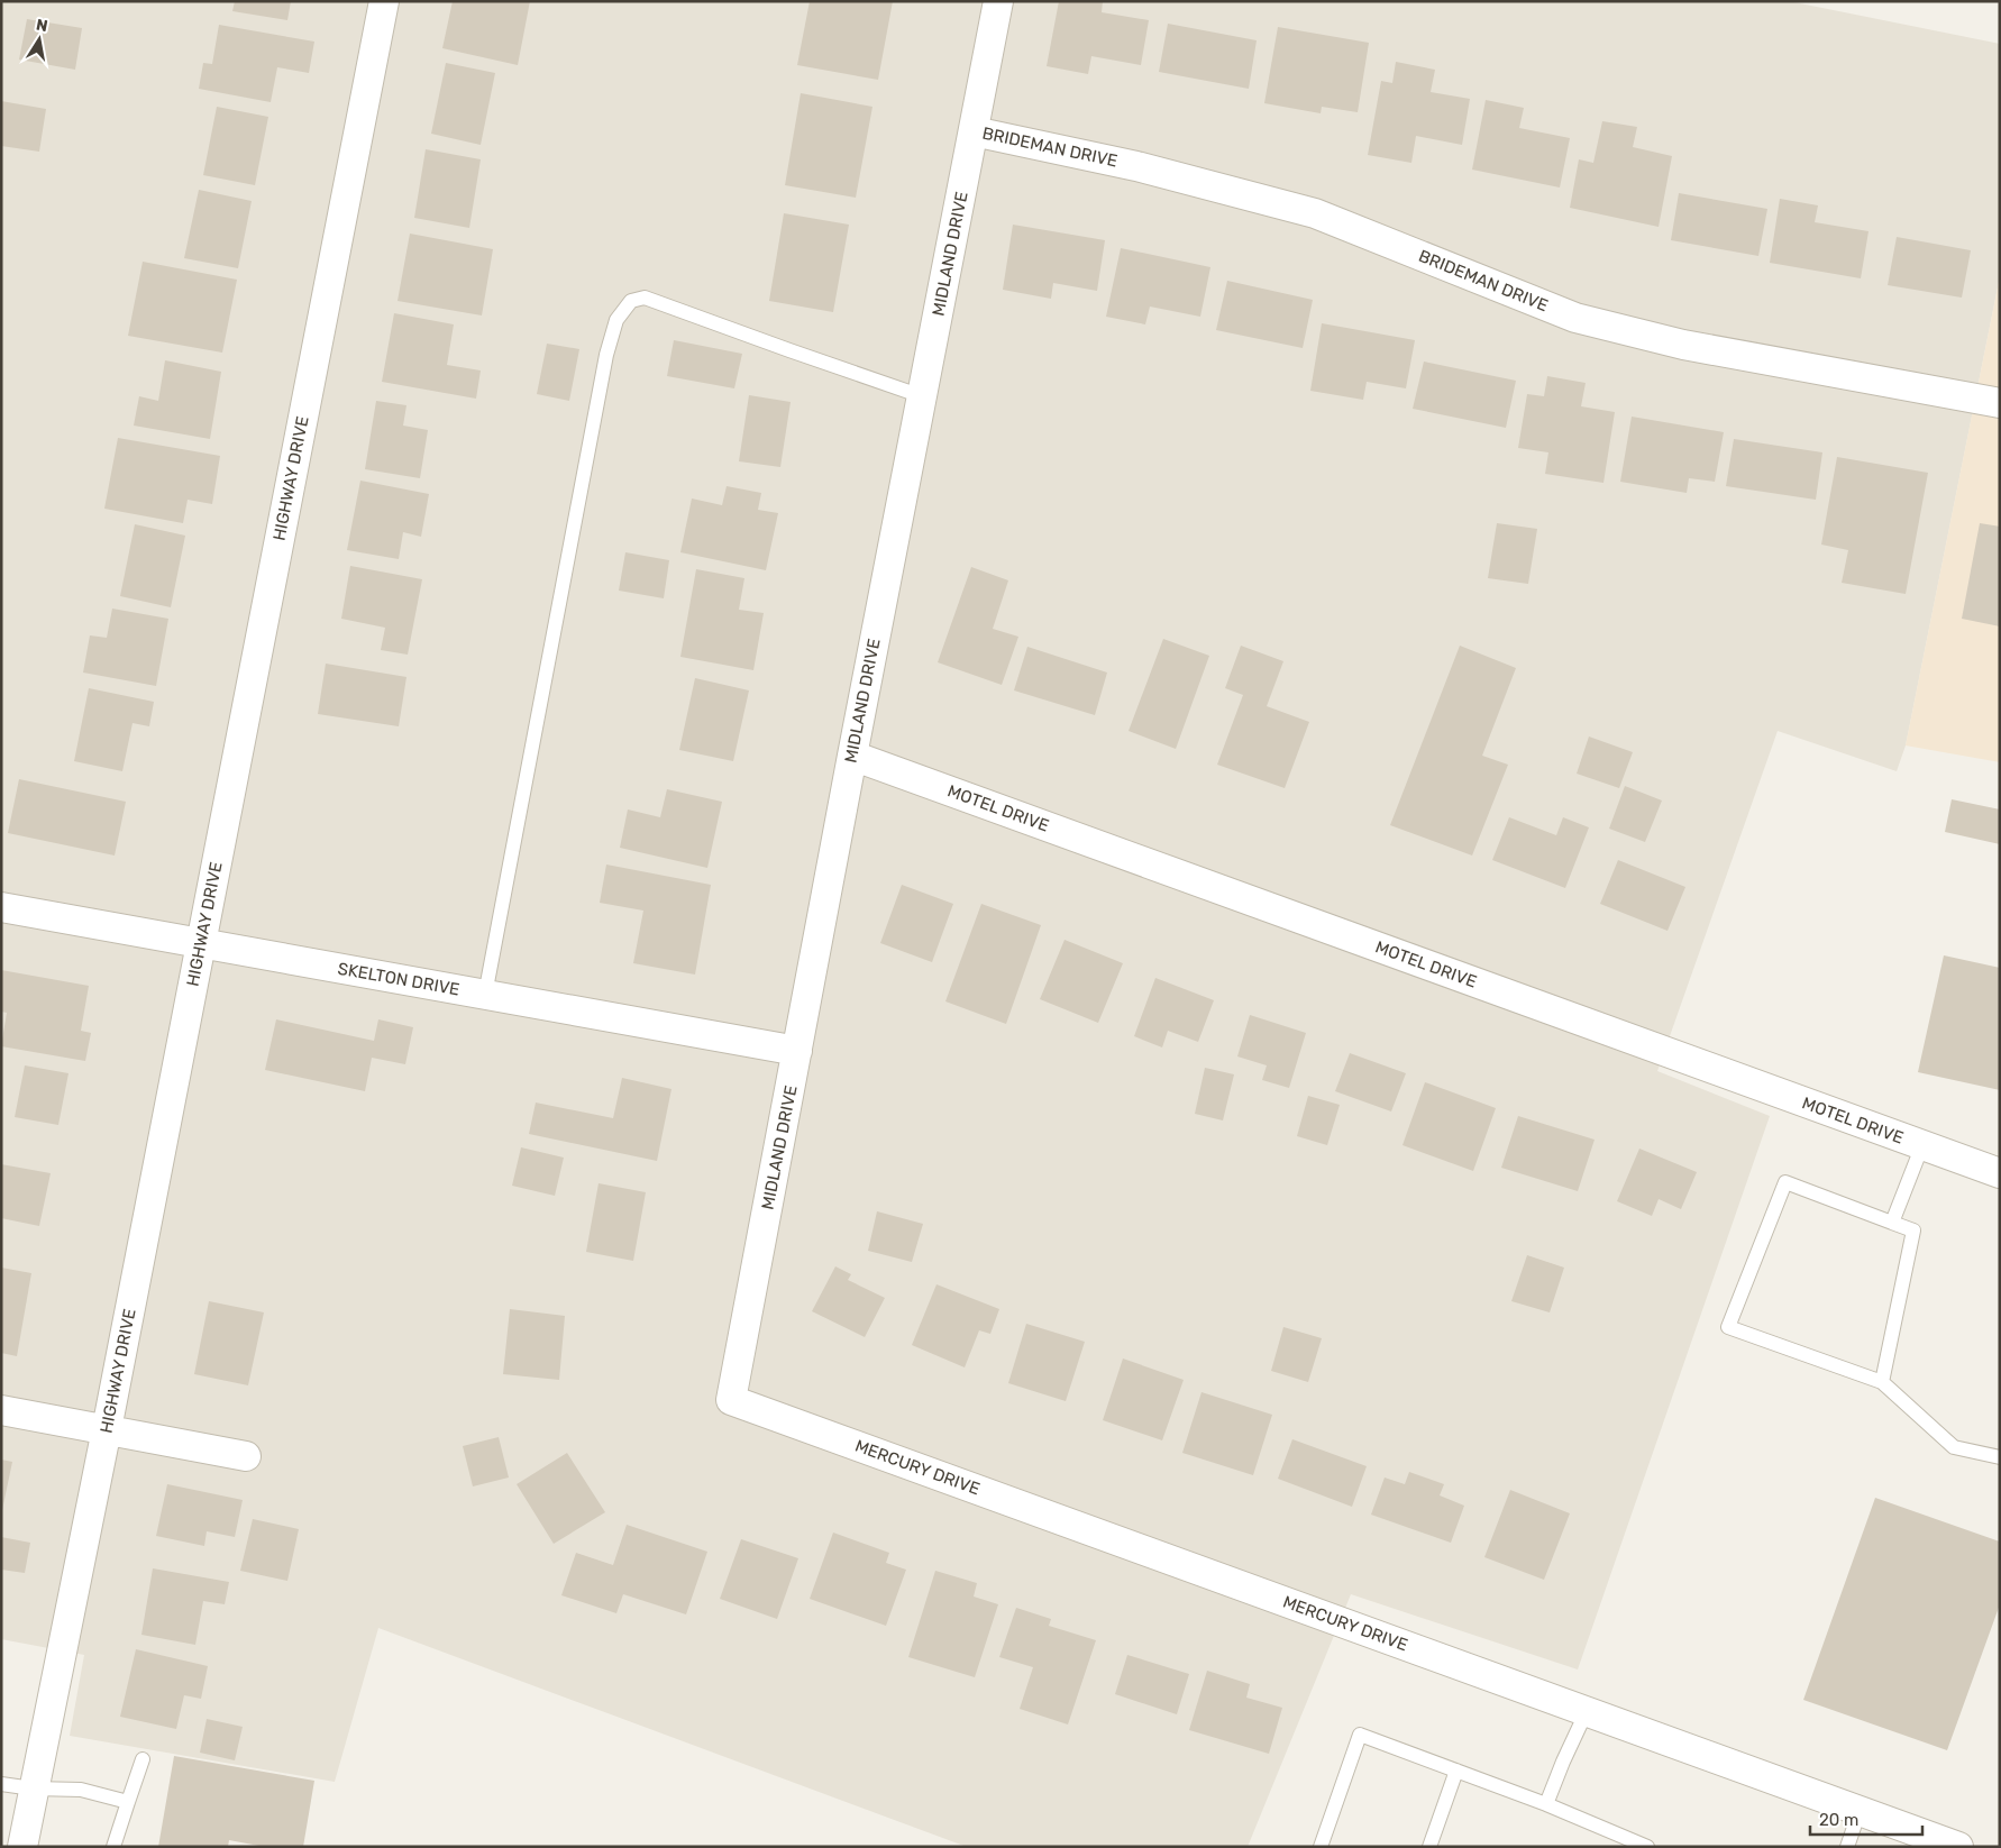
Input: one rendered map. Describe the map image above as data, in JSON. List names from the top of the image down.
{
  "streets": {
    "street": [
      "BRIDEMAN DRIVE",
      "MIDLAND DRIVE",
      "HIGHWAY DRIVE",
      "MOTEL DRIVE",
      "SKELTON DRIVE",
      "MERCURY DRIVE"
    ]
  },
  "crossings": [
    ["BRIDEMAN DRIVE", "MIDLAND DRIVE"],
    ["MIDLAND DRIVE", "MOTEL DRIVE"],
    ["MIDLAND DRIVE", "SKELTON DRIVE"],
    ["MIDLAND DRIVE", "MERCURY DRIVE"],
    ["HIGHWAY DRIVE", "SKELTON DRIVE"]
  ],
  "scale_bar": "20 m",
  "north": "top"
}
